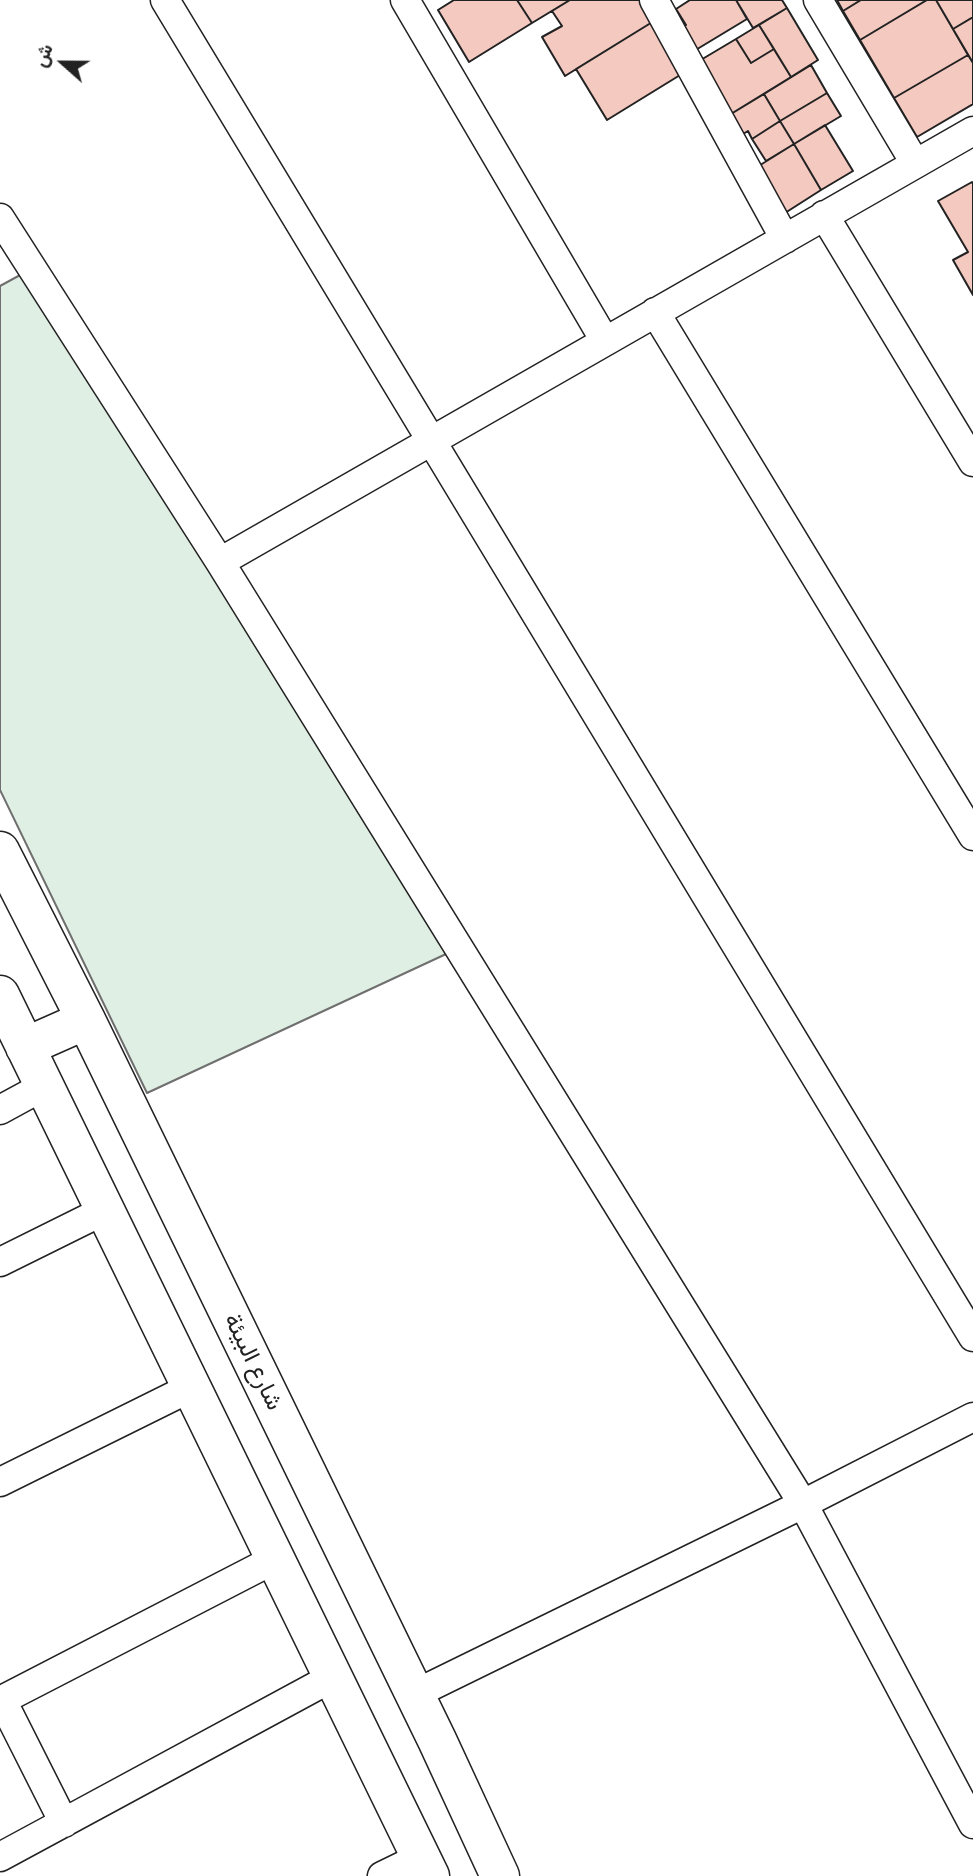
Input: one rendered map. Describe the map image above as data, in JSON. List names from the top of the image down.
{
  "streets": {
    "street": ["شارع البيئة"]
  },
  "north": "left"
}
